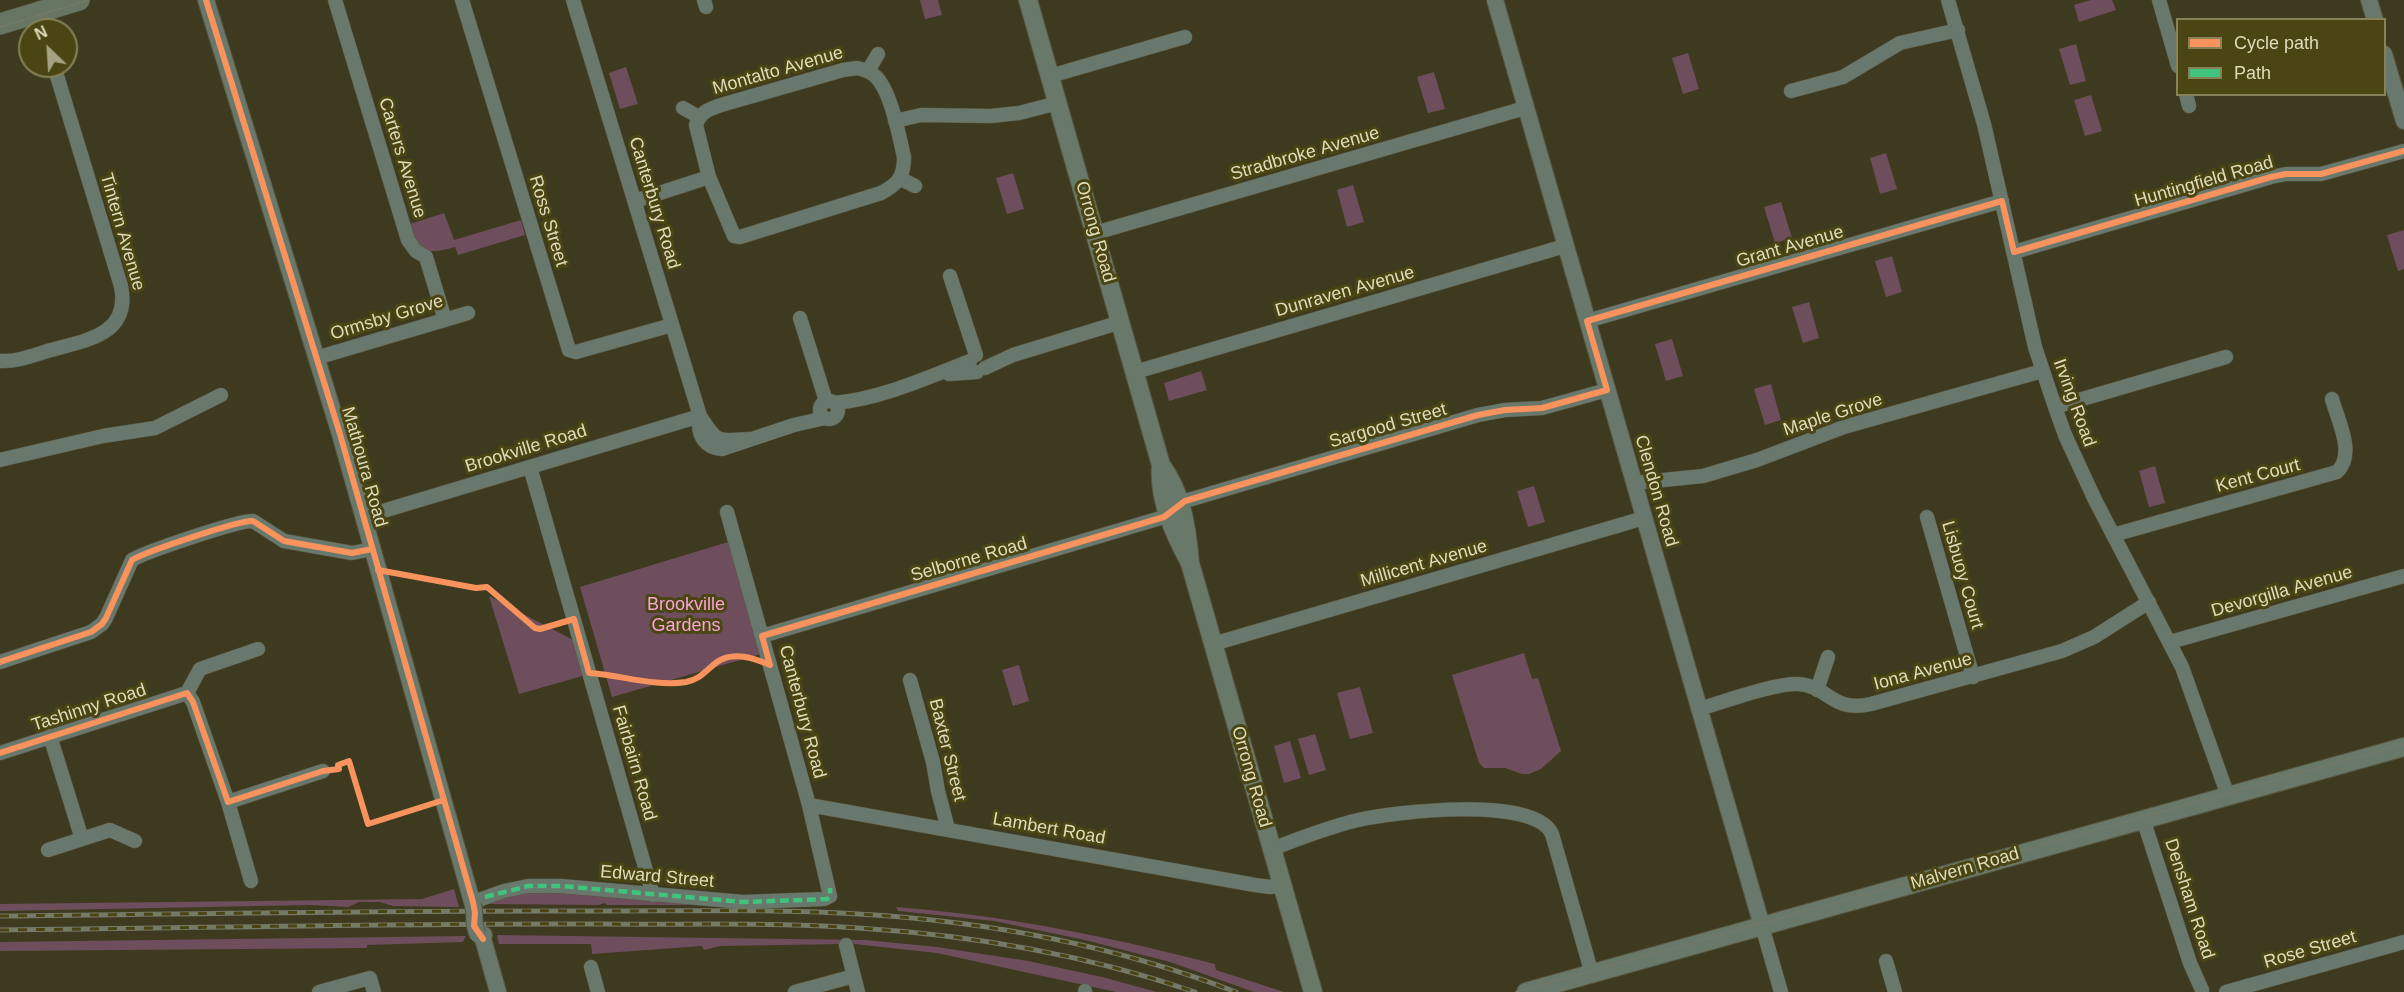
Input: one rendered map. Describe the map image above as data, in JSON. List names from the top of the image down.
{
  "streets": {
    "main road": ["Orrong Road", "Malvern Road"],
    "street": [
      "Montalto Avenue",
      "Stradbroke Avenue",
      "Carters Avenue",
      "Huntingfield Road",
      "Canterbury Road",
      "Ross Street",
      "Tintern Avenue",
      "Grant Avenue",
      "Dunraven Avenue",
      "Ormsby Grove",
      "Irving Road",
      "Maple Grove",
      "Sargood Street",
      "Brookville Road",
      "Mathoura Road",
      "Kent Court",
      "Clendon Road",
      "Selborne Road",
      "Millicent Avenue",
      "Lisbuoy Court",
      "Devorgilla Avenue",
      "Iona Avenue",
      "Tashinny Road",
      "Baxter Street",
      "Fairbairn Road",
      "Lambert Road",
      "Edward Street",
      "Densham Road",
      "Rose Street"
    ]
  },
  "crossings": [
    ["Stradbroke Avenue", "Orrong Road"],
    ["Stradbroke Avenue", "Clendon Road"],
    ["Carters Avenue", "Ormsby Grove"],
    ["Huntingfield Road", "Irving Road"],
    ["Canterbury Road", "Ross Street"],
    ["Canterbury Road", "Brookville Road"],
    ["Canterbury Road", "Selborne Road"],
    ["Canterbury Road", "Lambert Road"],
    ["Canterbury Road", "Edward Street"],
    ["Orrong Road", "Dunraven Avenue"],
    ["Orrong Road", "Sargood Street"],
    ["Orrong Road", "Selborne Road"],
    ["Orrong Road", "Millicent Avenue"],
    ["Orrong Road", "Lambert Road"],
    ["Grant Avenue", "Irving Road"],
    ["Grant Avenue", "Clendon Road"],
    ["Dunraven Avenue", "Clendon Road"],
    ["Ormsby Grove", "Mathoura Road"],
    ["Irving Road", "Maple Grove"],
    ["Irving Road", "Kent Court"],
    ["Irving Road", "Devorgilla Avenue"],
    ["Irving Road", "Iona Avenue"],
    ["Irving Road", "Malvern Road"],
    ["Maple Grove", "Clendon Road"],
    ["Sargood Street", "Clendon Road"],
    ["Sargood Street", "Selborne Road"],
    ["Brookville Road", "Mathoura Road"],
    ["Brookville Road", "Fairbairn Road"],
    ["Mathoura Road", "Edward Street"],
    ["Clendon Road", "Millicent Avenue"],
    ["Clendon Road", "Iona Avenue"],
    ["Clendon Road", "Malvern Road"],
    ["Lisbuoy Court", "Iona Avenue"],
    ["Baxter Street", "Lambert Road"],
    ["Fairbairn Road", "Edward Street"],
    ["Malvern Road", "Densham Road"]
  ],
  "parks": ["Brookville Gardens"],
  "legend": ["Cycle path", "Path"],
  "north": "top left"
}
